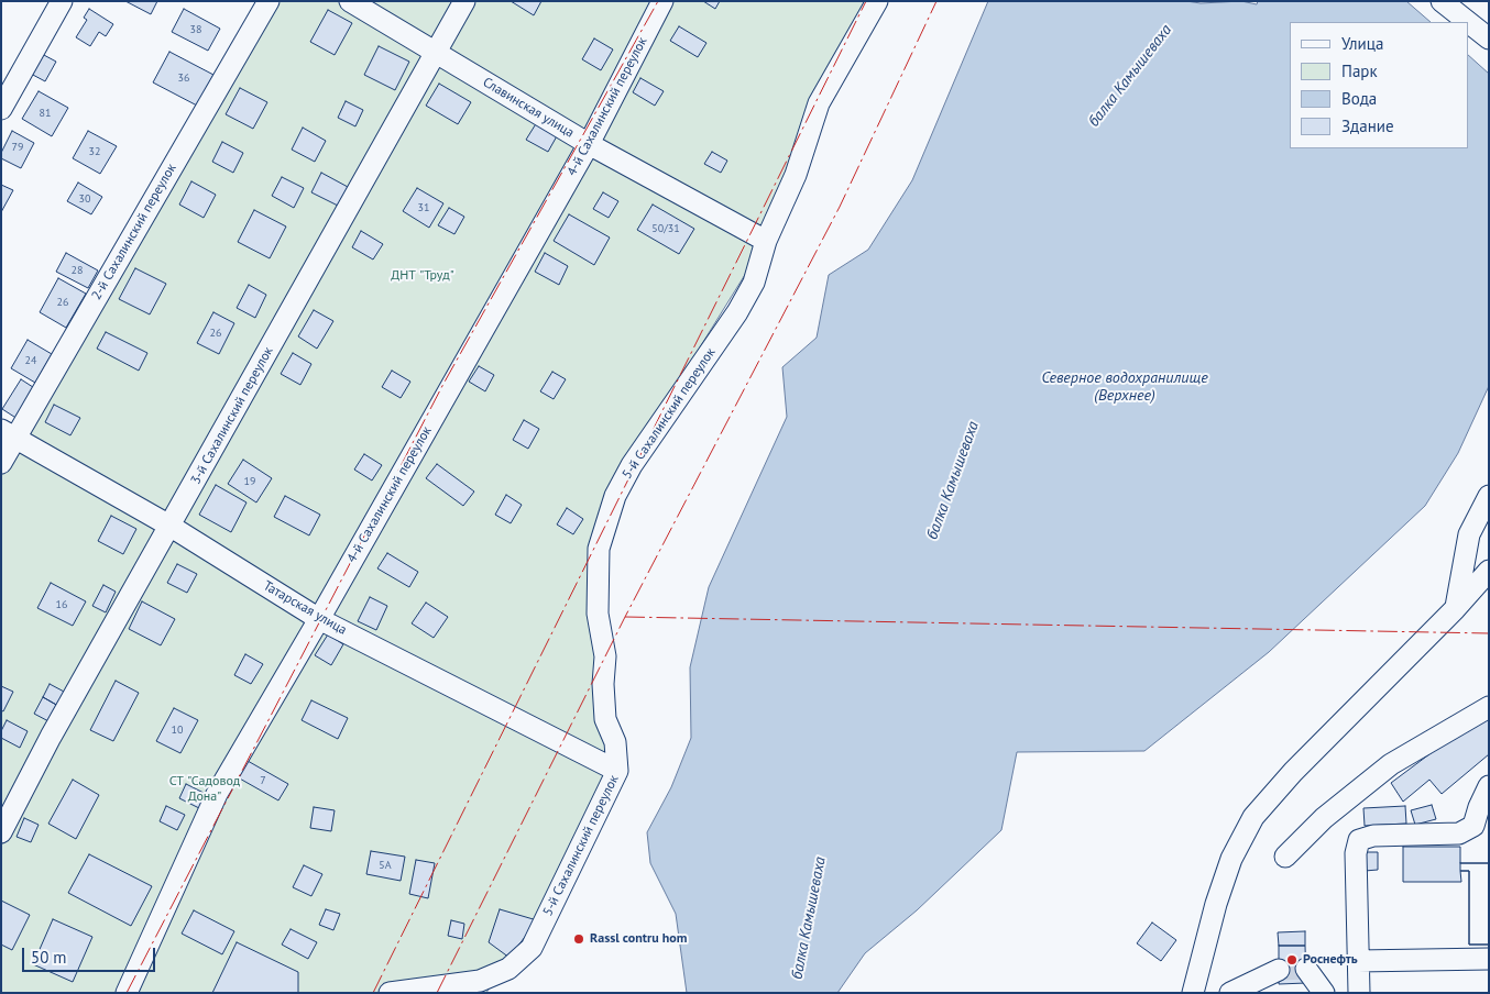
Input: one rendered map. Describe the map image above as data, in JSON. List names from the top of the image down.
{
  "streets": {
    "street": [
      "4-й Сахалинский переулок",
      "Славинская улица",
      "2-й Сахалинский переулок",
      "5-й Сахалинский переулок",
      "3-й Сахалинский переулок",
      "Татарская улица"
    ]
  },
  "crossings": [
    ["4-й Сахалинский переулок", "Славинская улица"],
    ["4-й Сахалинский переулок", "Татарская улица"],
    ["Славинская улица", "5-й Сахалинский переулок"],
    ["Славинская улица", "3-й Сахалинский переулок"],
    ["2-й Сахалинский переулок", "Татарская улица"],
    ["5-й Сахалинский переулок", "Татарская улица"],
    ["3-й Сахалинский переулок", "Татарская улица"]
  ],
  "water": ["балка Камышеваха", "Северное водохранилище (Верхнее)"],
  "parks": ["ДНТ \"Труд\"", "СТ \"Садовод Дона\""],
  "places": ["Rassl contru hom", "Роснефть"],
  "house_numbers": [
    "38",
    "36",
    "81",
    "79",
    "32",
    "30",
    "31",
    "50/31",
    "28",
    "26",
    "26",
    "24",
    "19",
    "16",
    "10",
    "7",
    "5А"
  ],
  "legend": [
    "Улица",
    "Парк",
    "Вода",
    "Здание"
  ],
  "scale_bar": "50 m"
}
